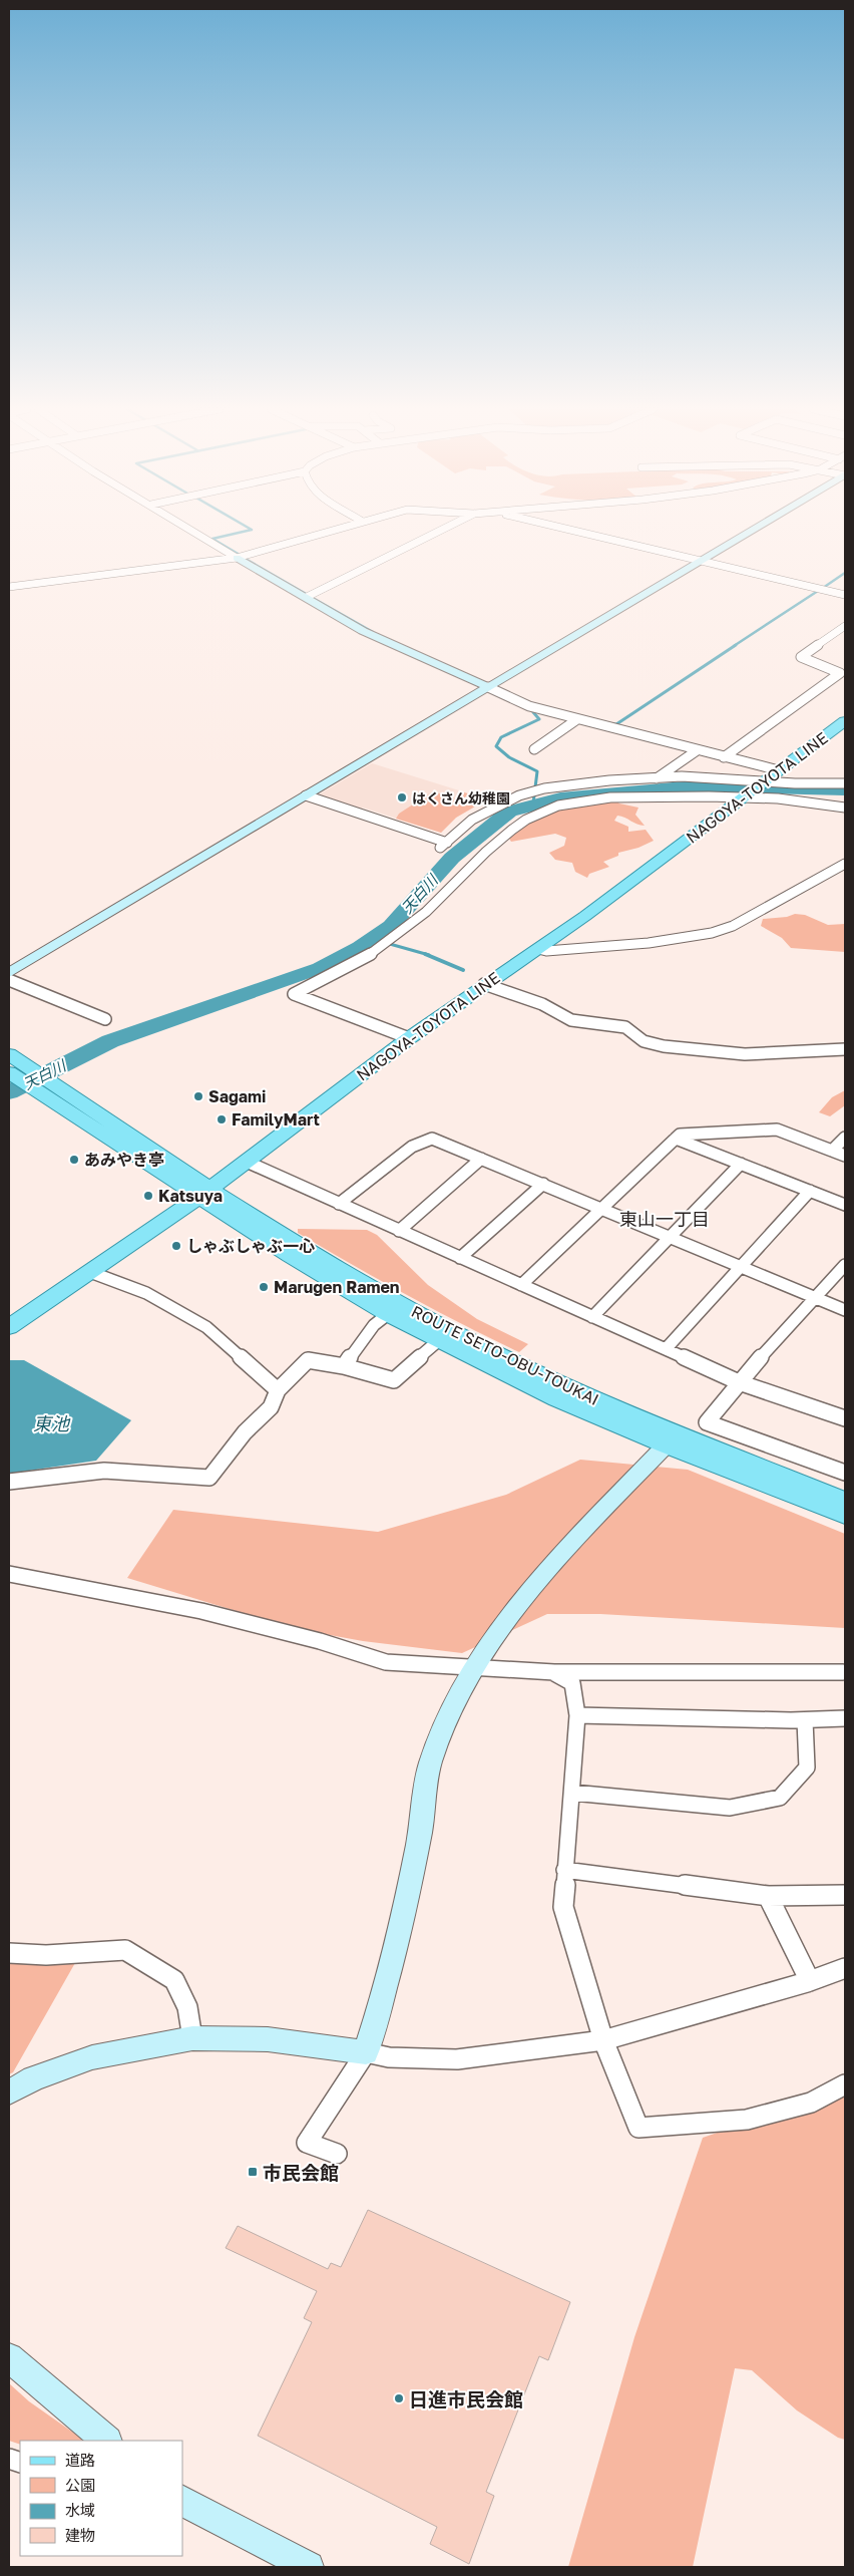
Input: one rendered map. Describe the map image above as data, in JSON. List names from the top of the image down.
{
  "streets": {
    "main road": ["NAGOYA-TOYOTA LINE", "ROUTE SETO-OBU-TOUKAI"]
  },
  "crossings": [
    ["NAGOYA-TOYOTA LINE", "ROUTE SETO-OBU-TOUKAI"]
  ],
  "districts": ["東山一丁目"],
  "water": ["天白川", "東池"],
  "places": {
    "other": [
      "はくさん幼稚園",
      "Sagami",
      "FamilyMart",
      "あみやき亭",
      "Katsuya",
      "しゃぶしゃぶ一心",
      "Marugen Ramen",
      "日進市民会館"
    ],
    "transit": ["市民会館"]
  },
  "legend": [
    "道路",
    "公園",
    "水域",
    "建物"
  ]
}
